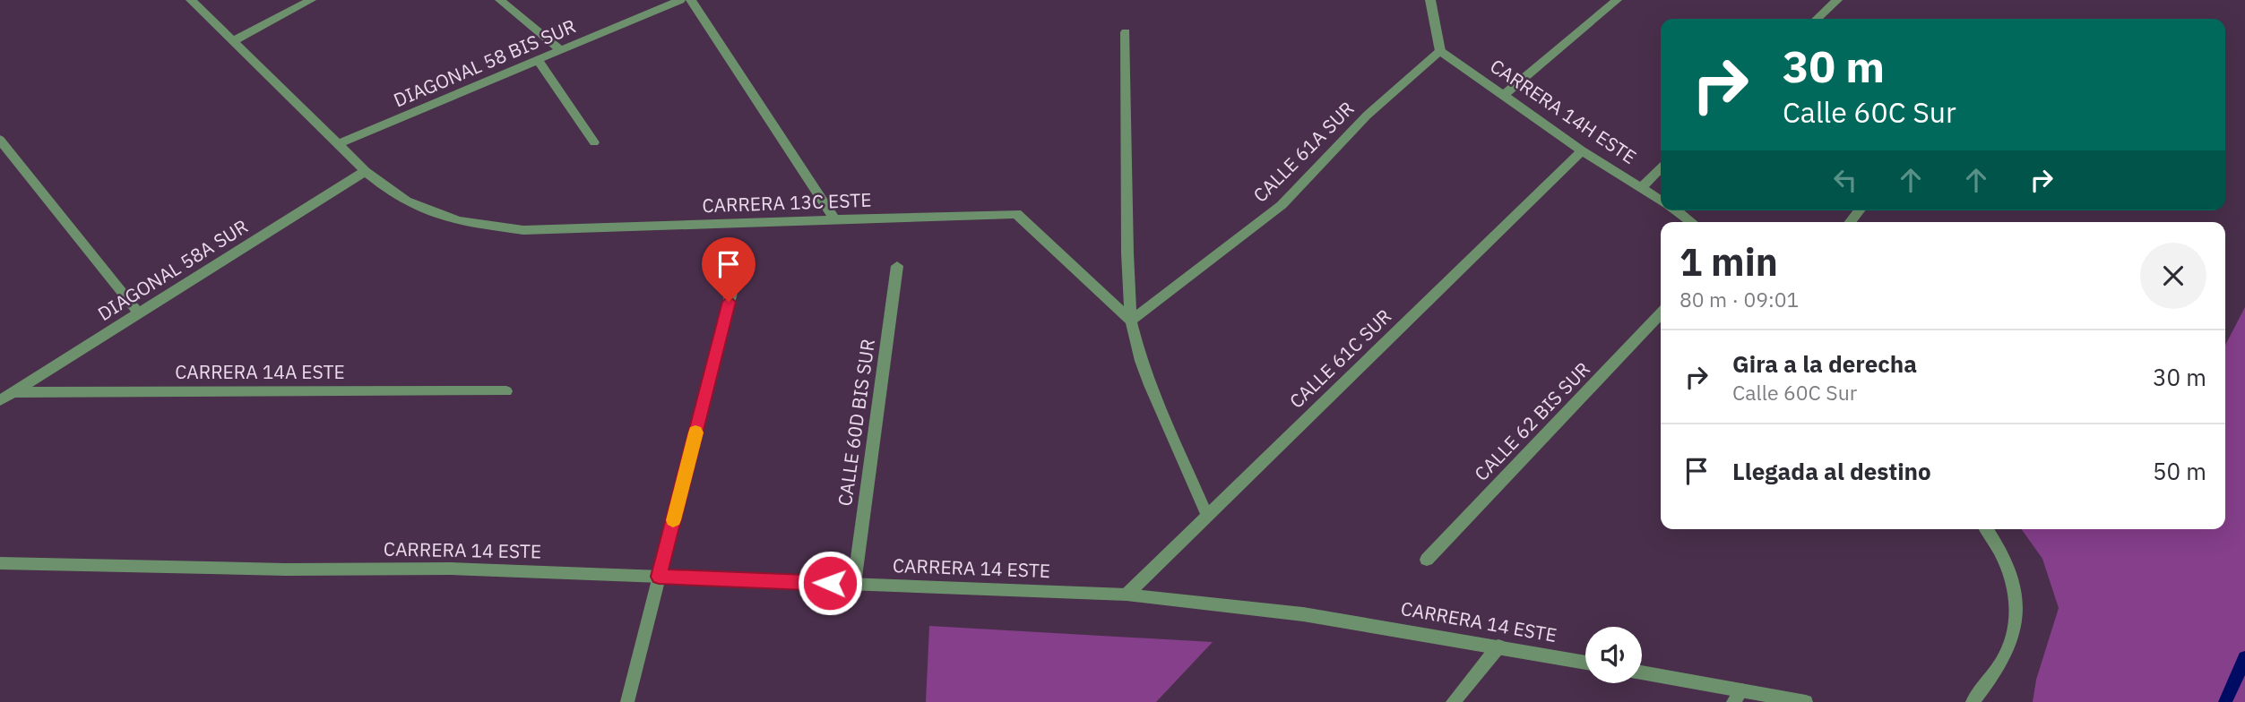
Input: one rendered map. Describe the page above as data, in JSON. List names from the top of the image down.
{
  "streets": {
    "street": [
      "DIAGONAL 58 BIS SUR",
      "CARRERA 14H ESTE",
      "CALLE 61A SUR",
      "CARRERA 13C ESTE",
      "DIAGONAL 58A SUR",
      "CALLE 61C SUR",
      "CARRERA 14A ESTE",
      "CALLE 62 BIS SUR",
      "CALLE 60D BIS SUR",
      "CARRERA 14 ESTE"
    ]
  },
  "crossings": [
    ["DIAGONAL 58 BIS SUR", "CARRERA 13C ESTE"],
    ["CARRERA 14H ESTE", "CALLE 61A SUR"],
    ["CARRERA 14H ESTE", "CALLE 61C SUR"],
    ["CALLE 61A SUR", "CARRERA 13C ESTE"],
    ["CARRERA 13C ESTE", "DIAGONAL 58A SUR"],
    ["DIAGONAL 58A SUR", "CARRERA 14A ESTE"],
    ["CALLE 61C SUR", "CARRERA 14 ESTE"],
    ["CALLE 60D BIS SUR", "CARRERA 14 ESTE"]
  ],
  "page": {
    "turn": ["30 m", "Calle 60C Sur"],
    "heading": ["1 min", "80 m · 09:01"],
    "list": [
      {
        "name": "Gira a la derecha",
        "note": "Calle 60C Sur",
        "value": "30 m"
      },
      {
        "name": "Llegada al destino",
        "value": "50 m"
      }
    ]
  }
}
